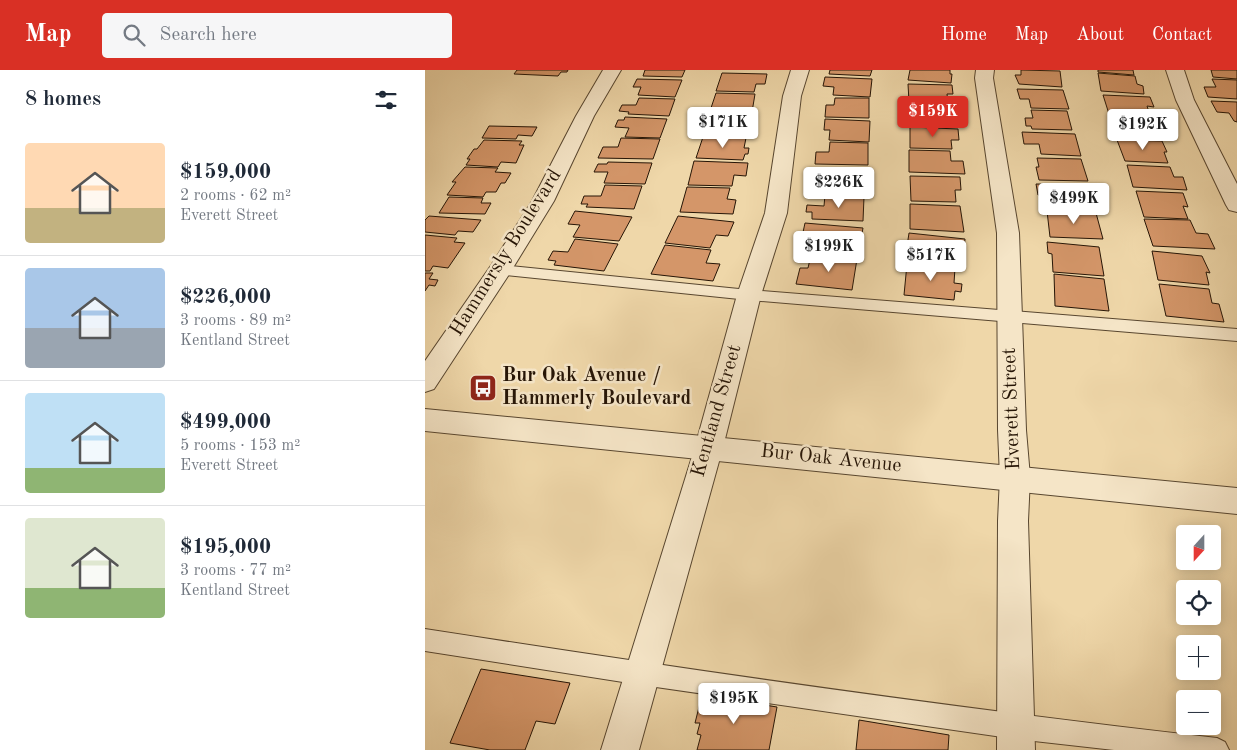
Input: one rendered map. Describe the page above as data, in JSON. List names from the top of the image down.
{
  "streets": {
    "street": [
      "Hammersly Boulevard",
      "Everett Street",
      "Kentland Street",
      "Bur Oak Avenue"
    ]
  },
  "crossings": [
    ["Everett Street", "Bur Oak Avenue"],
    ["Kentland Street", "Bur Oak Avenue"]
  ],
  "places": {
    "bus stop": ["Bur Oak Avenue / Hammerly Boulevard"]
  },
  "north": "bottom",
  "page": {
    "header": "Map",
    "search": "Search here",
    "nav": [
      "Home",
      "Map",
      "About",
      "Contact"
    ],
    "heading": "8 homes",
    "price": [
      "$159K",
      "$171K",
      "$192K",
      "$226K",
      "$499K",
      "$199K",
      "$517K",
      "$195K"
    ],
    "list": [
      {
        "name": "$159,000",
        "note": "2 rooms · 62 m² · Everett Street"
      },
      {
        "name": "$226,000",
        "note": "3 rooms · 89 m² · Kentland Street"
      },
      {
        "name": "$499,000",
        "note": "5 rooms · 153 m² · Everett Street"
      },
      {
        "name": "$195,000",
        "note": "3 rooms · 77 m² · Kentland Street"
      }
    ],
    "map_buttons": ["+", "−"]
  }
}
